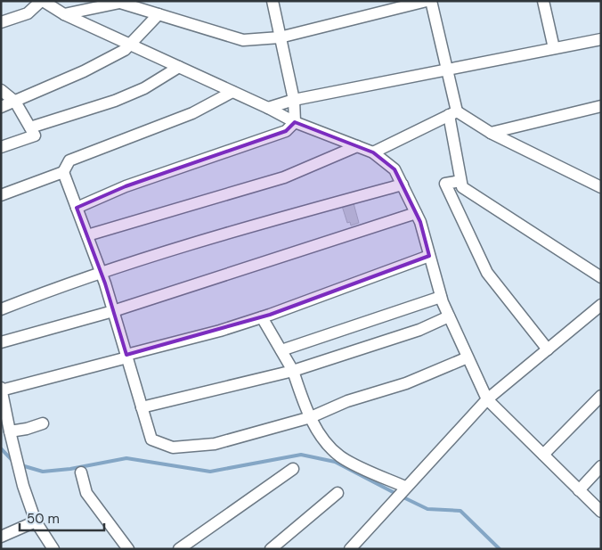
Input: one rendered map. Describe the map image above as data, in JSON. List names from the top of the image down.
{
  "scale_bar": "50 m"
}
